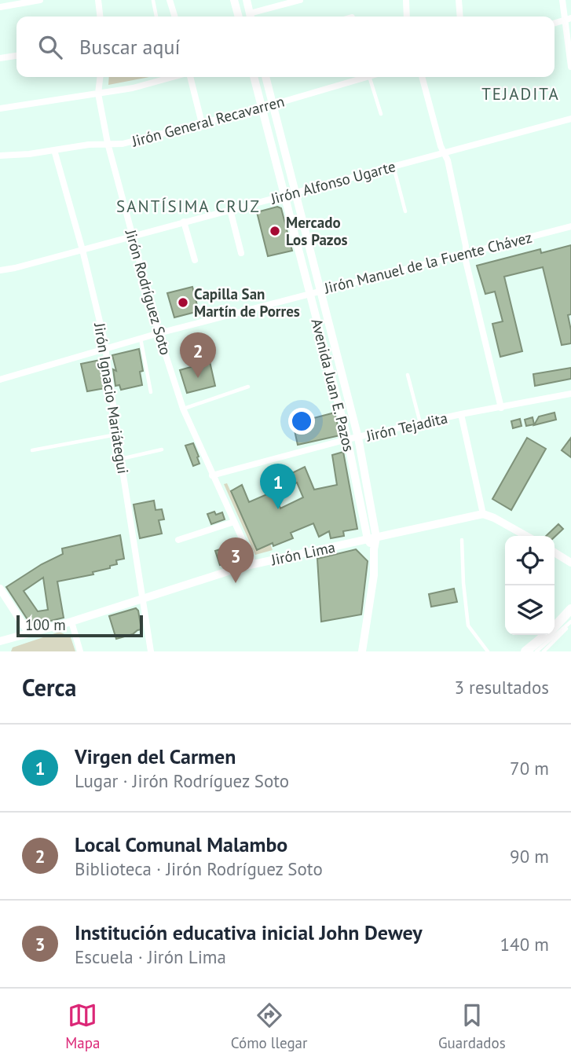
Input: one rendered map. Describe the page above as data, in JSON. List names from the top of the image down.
{
  "streets": {
    "street": [
      "Jirón General Recavarren",
      "Jirón Alfonso Ugarte",
      "Jirón Manuel de la Fuente Chávez",
      "Jirón Rodríguez Soto",
      "Avenida Juan E. Pazos",
      "Jirón Ignacio Mariátegui",
      "Jirón Tejadita",
      "Jirón Lima"
    ]
  },
  "crossings": [
    ["Jirón General Recavarren", "Jirón Rodríguez Soto"],
    ["Jirón General Recavarren", "Avenida Juan E. Pazos"],
    ["Jirón General Recavarren", "Jirón Ignacio Mariátegui"],
    ["Jirón Alfonso Ugarte", "Jirón Rodríguez Soto"],
    ["Jirón Alfonso Ugarte", "Avenida Juan E. Pazos"],
    ["Jirón Alfonso Ugarte", "Jirón Ignacio Mariátegui"],
    ["Jirón Manuel de la Fuente Chávez", "Jirón Rodríguez Soto"],
    ["Jirón Manuel de la Fuente Chávez", "Avenida Juan E. Pazos"],
    ["Jirón Manuel de la Fuente Chávez", "Jirón Ignacio Mariátegui"],
    ["Jirón Rodríguez Soto", "Jirón Tejadita"],
    ["Jirón Rodríguez Soto", "Jirón Lima"],
    ["Avenida Juan E. Pazos", "Jirón Tejadita"],
    ["Avenida Juan E. Pazos", "Jirón Lima"],
    ["Jirón Ignacio Mariátegui", "Jirón Lima"]
  ],
  "districts": ["TEJADITA", "SANTÍSIMA CRUZ"],
  "places": ["Mercado Los Pazos", "Capilla San Martín de Porres"],
  "scale_bar": "100 m",
  "page": {
    "search": "Buscar aquí",
    "pins": ["2", "1", "3"],
    "scale": "100 m",
    "heading": ["Cerca", "3 resultados"],
    "list": [
      {
        "mark": "1",
        "name": "Virgen del Carmen",
        "note": "Lugar · Jirón Rodríguez Soto",
        "value": "70 m"
      },
      {
        "mark": "2",
        "name": "Local Comunal Malambo",
        "note": "Biblioteca · Jirón Rodríguez Soto",
        "value": "90 m"
      },
      {
        "mark": "3",
        "name": "Institución educativa inicial John Dewey",
        "note": "Escuela · Jirón Lima",
        "value": "140 m"
      }
    ],
    "nav": ["Mapa", "Cómo llegar", "Guardados"]
  }
}
